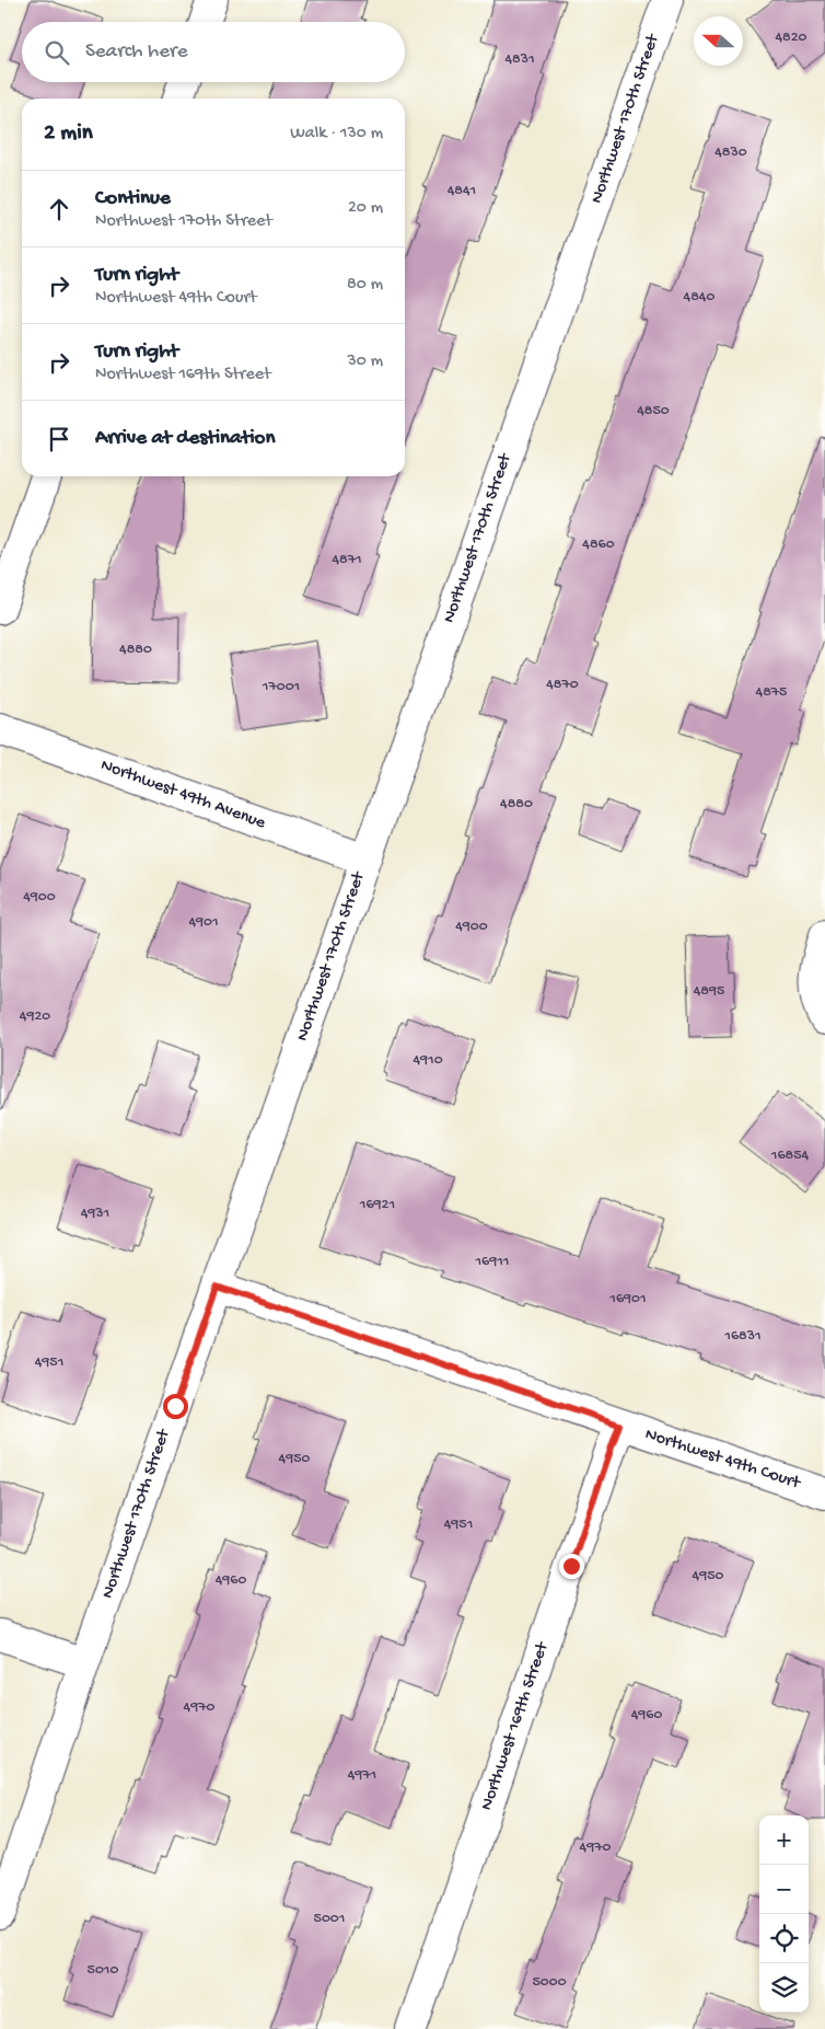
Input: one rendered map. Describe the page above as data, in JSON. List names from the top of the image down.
{
  "streets": {
    "street": [
      "Northwest 170th Street",
      "Northwest 49th Avenue",
      "Northwest 49th Court",
      "Northwest 169th Street"
    ]
  },
  "crossings": [
    ["Northwest 170th Street", "Northwest 49th Avenue"],
    ["Northwest 170th Street", "Northwest 49th Court"],
    ["Northwest 49th Court", "Northwest 169th Street"]
  ],
  "house_numbers": [
    "4820",
    "4831",
    "4830",
    "4841",
    "4840",
    "4850",
    "4860",
    "4871",
    "4880",
    "4870",
    "17001",
    "4875",
    "4880",
    "4900",
    "4901",
    "4900",
    "4895",
    "4920",
    "4910",
    "16854",
    "16921",
    "4931",
    "16911",
    "16901",
    "16831",
    "4951",
    "4950",
    "4951",
    "4950",
    "4960",
    "4970",
    "4960",
    "4971",
    "4970",
    "5001",
    "5010",
    "5000"
  ],
  "north": "left",
  "page": {
    "search": "Search here",
    "heading": ["2 min", "Walk · 130 m"],
    "list": [
      ["Continue", "Northwest 170th Street", "20 m"],
      ["Turn right", "Northwest 49th Court", "80 m"],
      ["Turn right", "Northwest 169th Street", "30 m"],
      "Arrive at destination"
    ],
    "map_buttons": ["+", "−"]
  }
}
